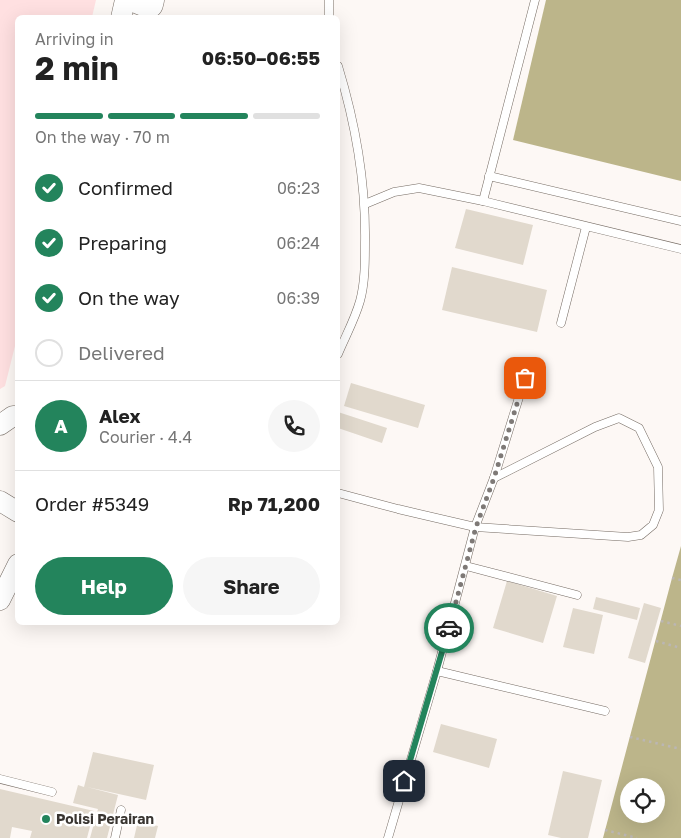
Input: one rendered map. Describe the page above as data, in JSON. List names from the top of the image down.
{
  "places": ["Polisi Perairan"],
  "page": {
    "heading": ["2 min", "Arriving in", "06:50–06:55"],
    "panel": [
      "Alex",
      "Courier · 4.4",
      "Order #5349",
      "Rp 71,200"
    ],
    "bar": "On the way · 70 m",
    "list": [
      ["Confirmed", "06:23"],
      ["Preparing", "06:24"],
      ["On the way", "06:39"],
      "Delivered"
    ],
    "round": "A",
    "buttons": ["Help", "Share"]
  }
}
